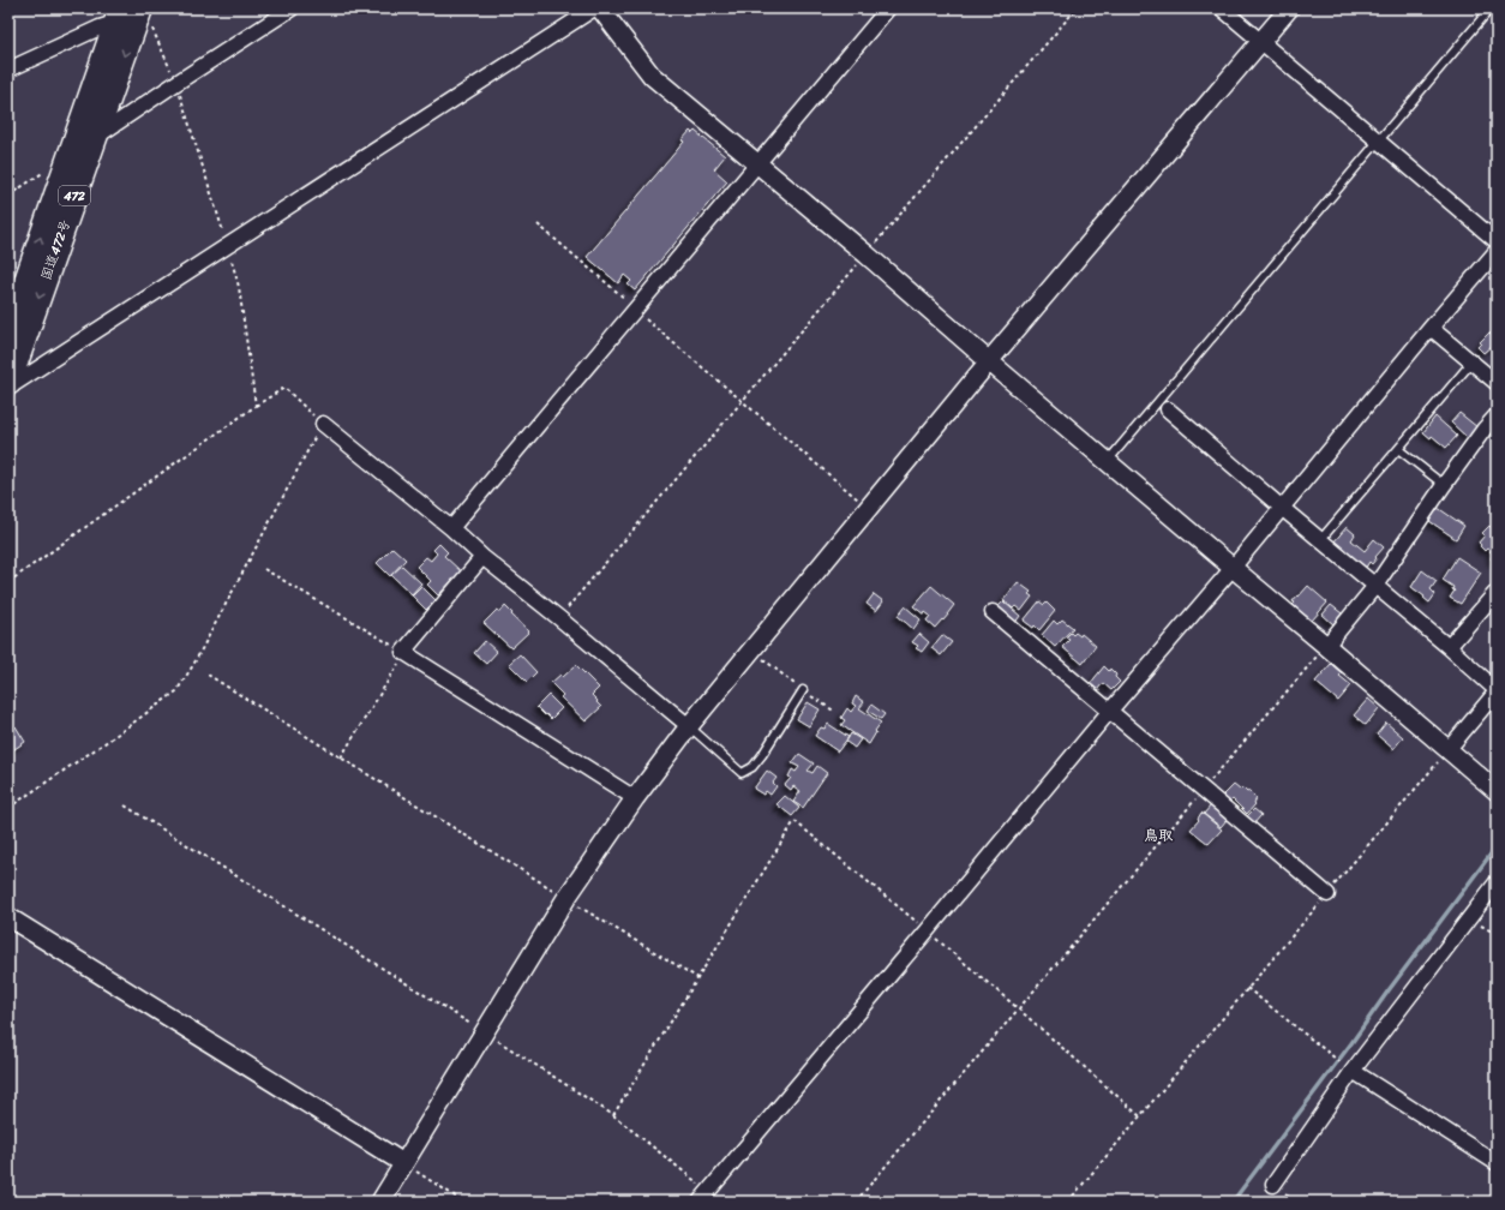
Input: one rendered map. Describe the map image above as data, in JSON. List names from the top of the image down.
{
  "streets": {
    "highway": ["472", "国道472号"]
  },
  "districts": ["鳥取"]
}
